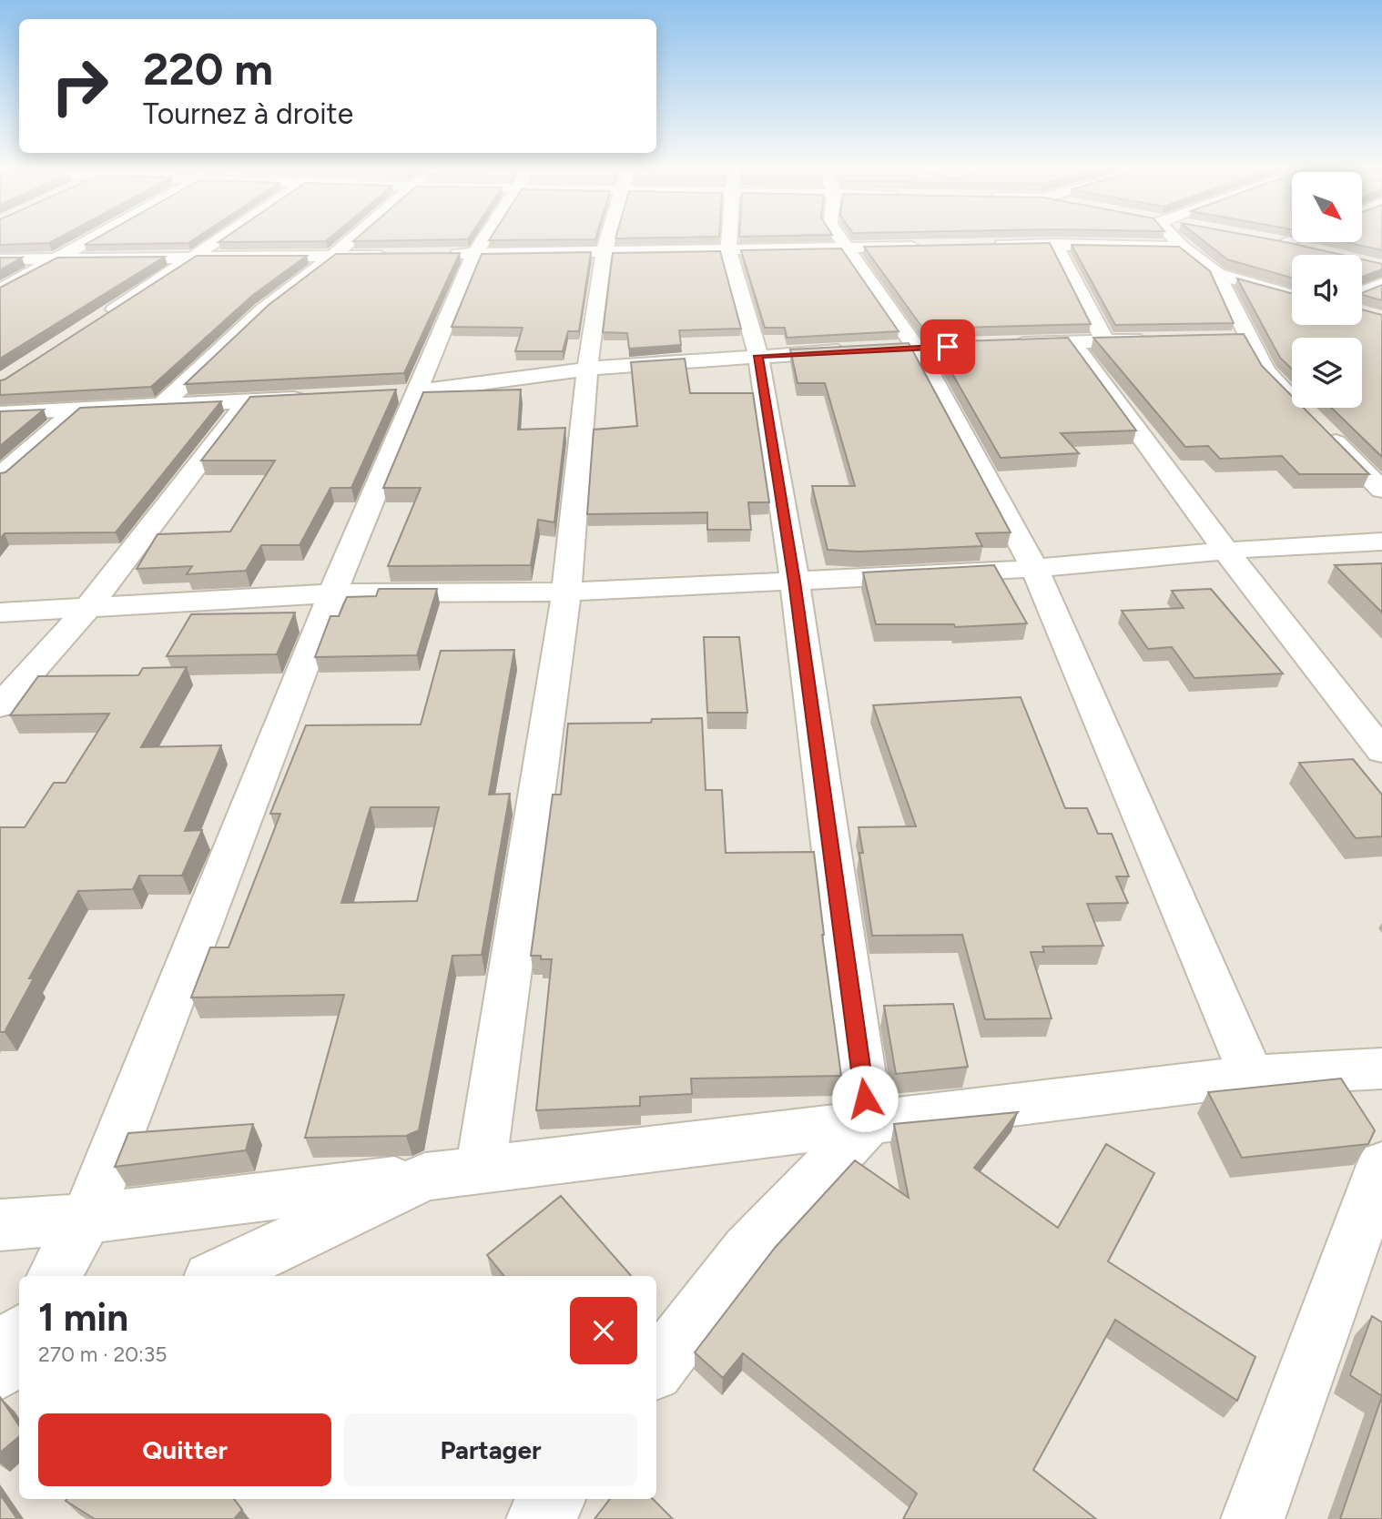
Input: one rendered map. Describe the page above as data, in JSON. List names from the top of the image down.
{
  "north": "bottom right",
  "page": {
    "turn": ["220 m", "Tournez à droite"],
    "heading": ["1 min", "270 m · 20:35"],
    "buttons": ["Quitter", "Partager"]
  }
}
